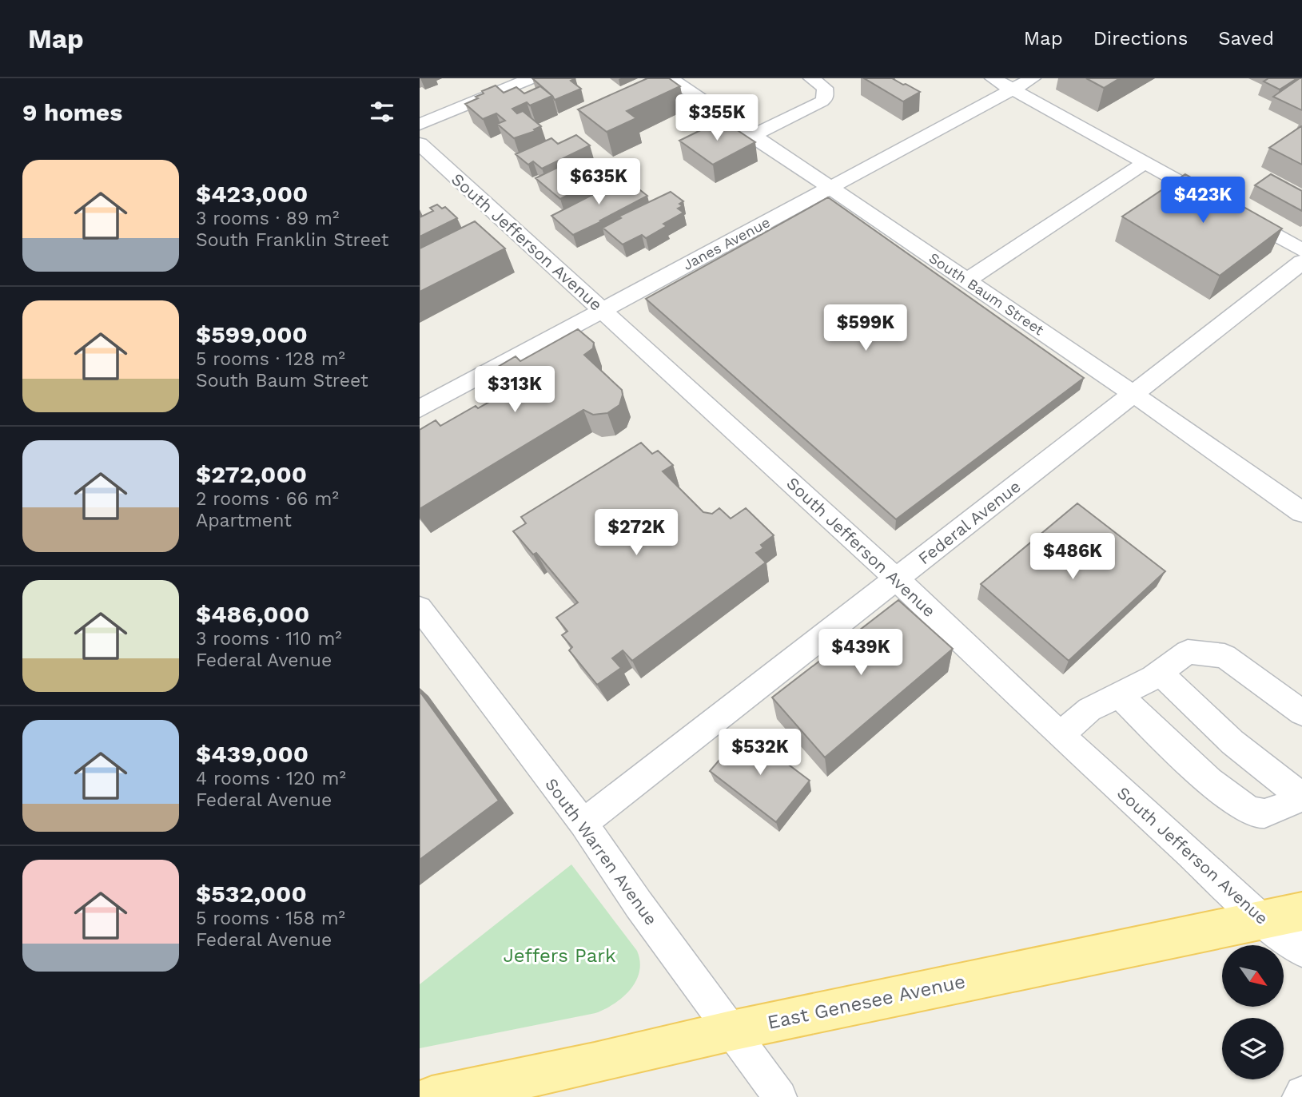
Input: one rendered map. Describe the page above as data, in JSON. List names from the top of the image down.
{
  "streets": {
    "main road": ["East Genesee Avenue"],
    "street": [
      "South Jefferson Avenue",
      "Janes Avenue",
      "South Baum Street",
      "Federal Avenue",
      "South Warren Avenue"
    ]
  },
  "crossings": [
    ["South Jefferson Avenue", "Janes Avenue"],
    ["South Jefferson Avenue", "Federal Avenue"],
    ["South Jefferson Avenue", "East Genesee Avenue"],
    ["Janes Avenue", "South Baum Street"],
    ["South Baum Street", "Federal Avenue"],
    ["Federal Avenue", "South Warren Avenue"],
    ["South Warren Avenue", "East Genesee Avenue"]
  ],
  "parks": ["Jeffers Park"],
  "north": "bottom right",
  "page": {
    "header": "Map",
    "nav": ["Map", "Directions", "Saved"],
    "heading": "9 homes",
    "price": [
      "$355K",
      "$635K",
      "$423K",
      "$599K",
      "$313K",
      "$272K",
      "$486K",
      "$439K",
      "$532K"
    ],
    "list": [
      {
        "name": "$423,000",
        "note": "3 rooms · 89 m² · South Franklin Street"
      },
      {
        "name": "$599,000",
        "note": "5 rooms · 128 m² · South Baum Street"
      },
      {
        "name": "$272,000",
        "note": "2 rooms · 66 m² · Apartment"
      },
      {
        "name": "$486,000",
        "note": "3 rooms · 110 m² · Federal Avenue"
      },
      {
        "name": "$439,000",
        "note": "4 rooms · 120 m² · Federal Avenue"
      },
      {
        "name": "$532,000",
        "note": "5 rooms · 158 m² · Federal Avenue"
      }
    ]
  }
}
